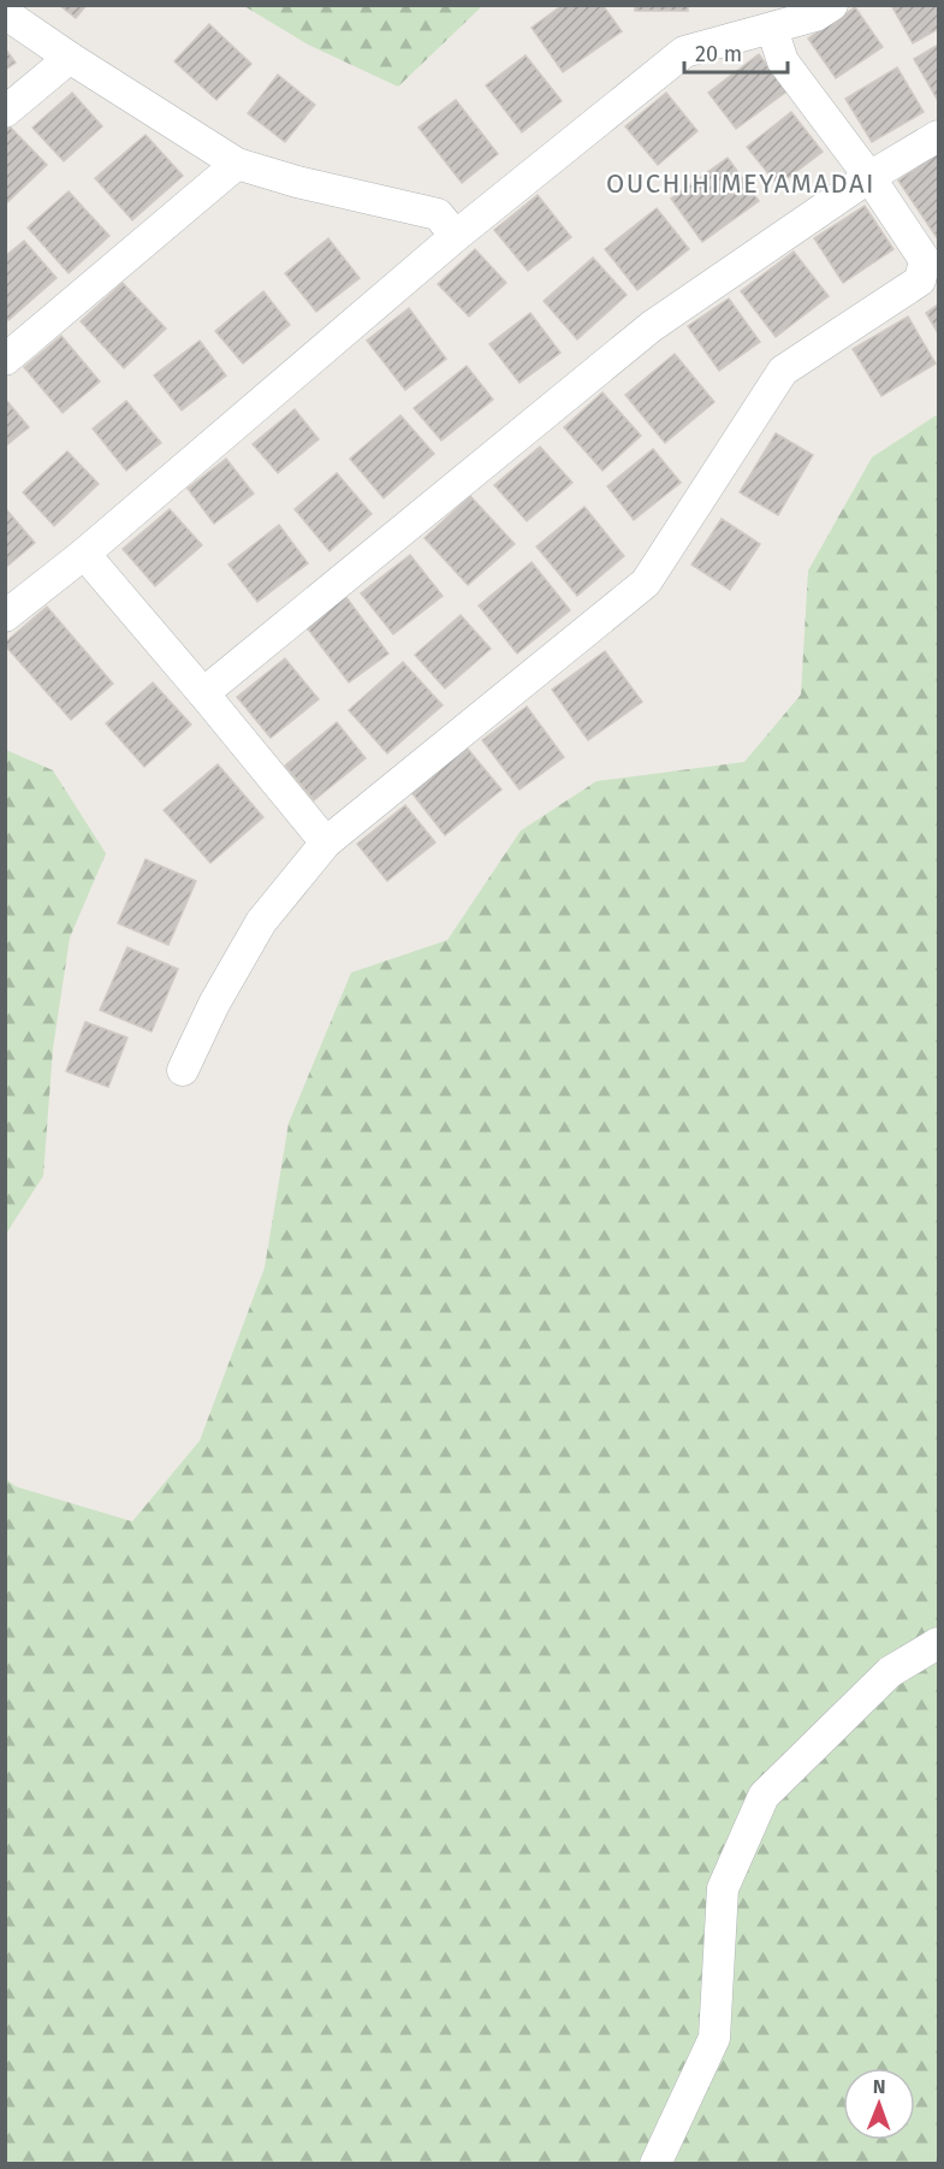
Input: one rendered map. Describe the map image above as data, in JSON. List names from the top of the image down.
{
  "districts": ["OUCHIHIMEYAMADAI"],
  "scale_bar": "20 m",
  "north": "top"
}
